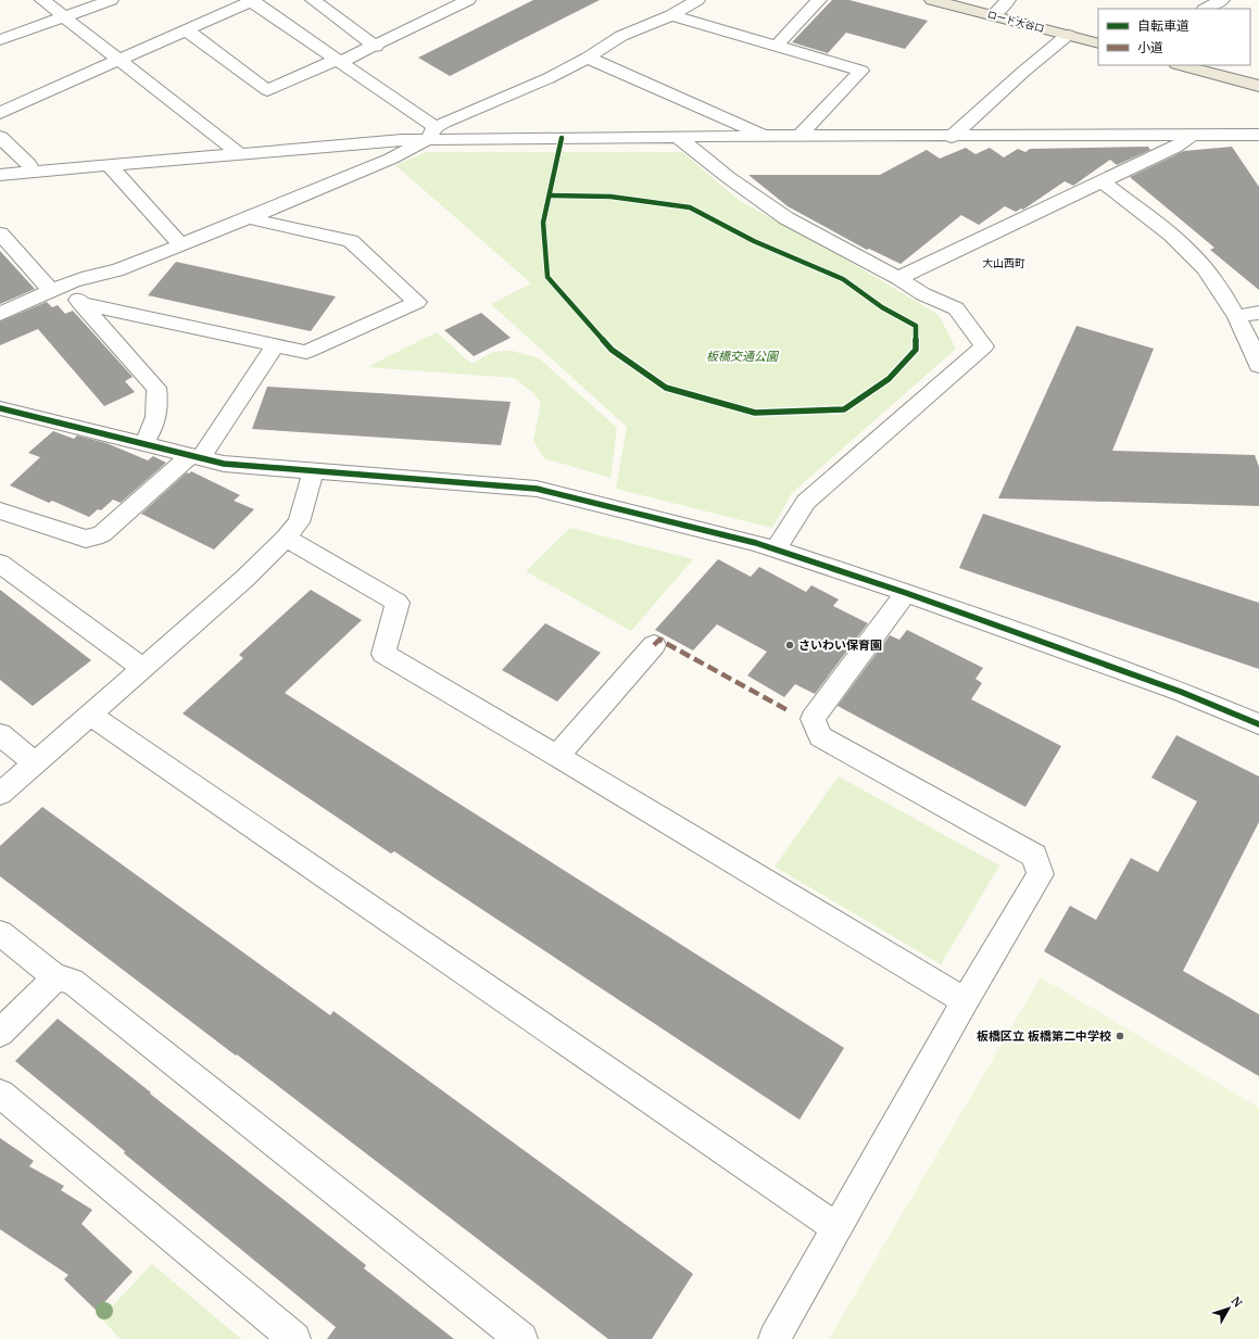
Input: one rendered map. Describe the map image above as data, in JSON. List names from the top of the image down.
{
  "streets": {
    "main road": ["ロード大谷口"]
  },
  "districts": ["大山西町"],
  "parks": ["板橋交通公園"],
  "places": ["さいわい保育園", "板橋区立 板橋第二中学校"],
  "legend": ["自転車道", "小道"],
  "north": "top right"
}
